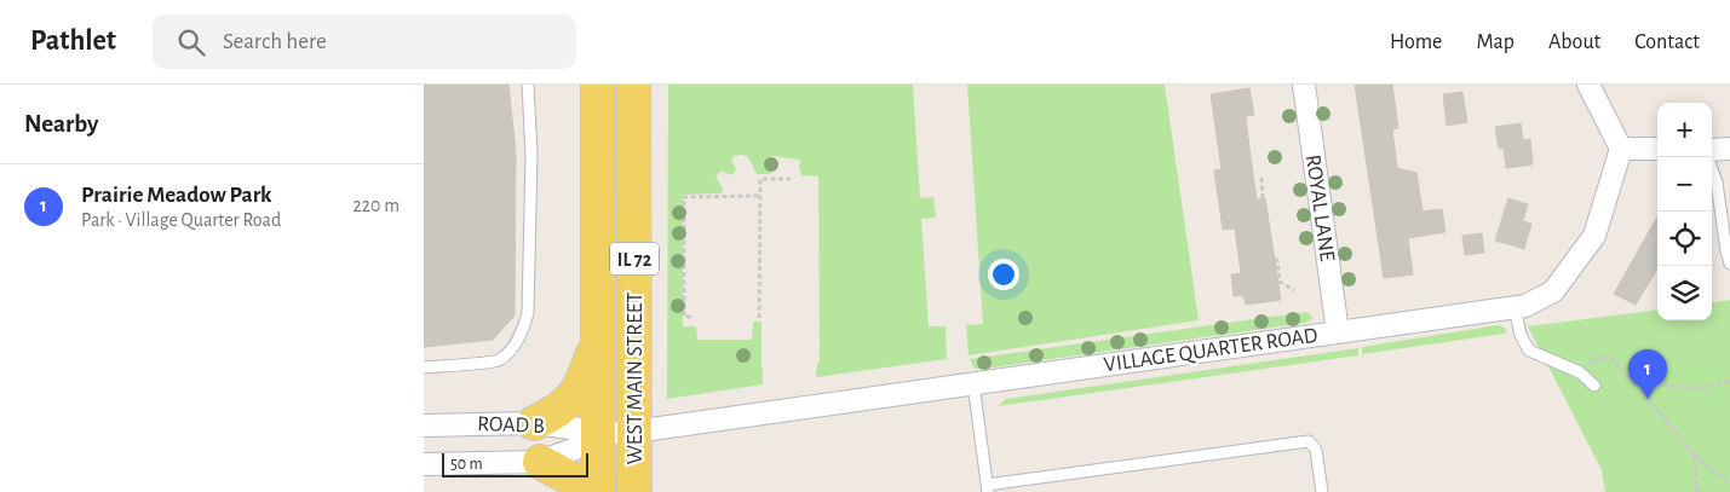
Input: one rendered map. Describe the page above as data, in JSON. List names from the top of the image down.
{
  "streets": {
    "main road": ["IL 72", "WEST MAIN STREET"],
    "street": ["ROYAL LANE", "VILLAGE QUARTER ROAD", "ROAD B"]
  },
  "crossings": [
    ["ROYAL LANE", "VILLAGE QUARTER ROAD"],
    ["VILLAGE QUARTER ROAD", "WEST MAIN STREET"],
    ["VILLAGE QUARTER ROAD", "ROAD B"],
    ["WEST MAIN STREET", "ROAD B"]
  ],
  "scale_bar": "50 m",
  "page": {
    "header": "Pathlet",
    "search": "Search here",
    "nav": [
      "Home",
      "Map",
      "About",
      "Contact"
    ],
    "heading": "Nearby",
    "map_buttons": ["+", "−"],
    "list": [
      {
        "mark": "1",
        "name": "Prairie Meadow Park",
        "note": "Park · Village Quarter Road",
        "value": "220 m"
      }
    ],
    "pins": "1",
    "scale": "50 m"
  }
}
